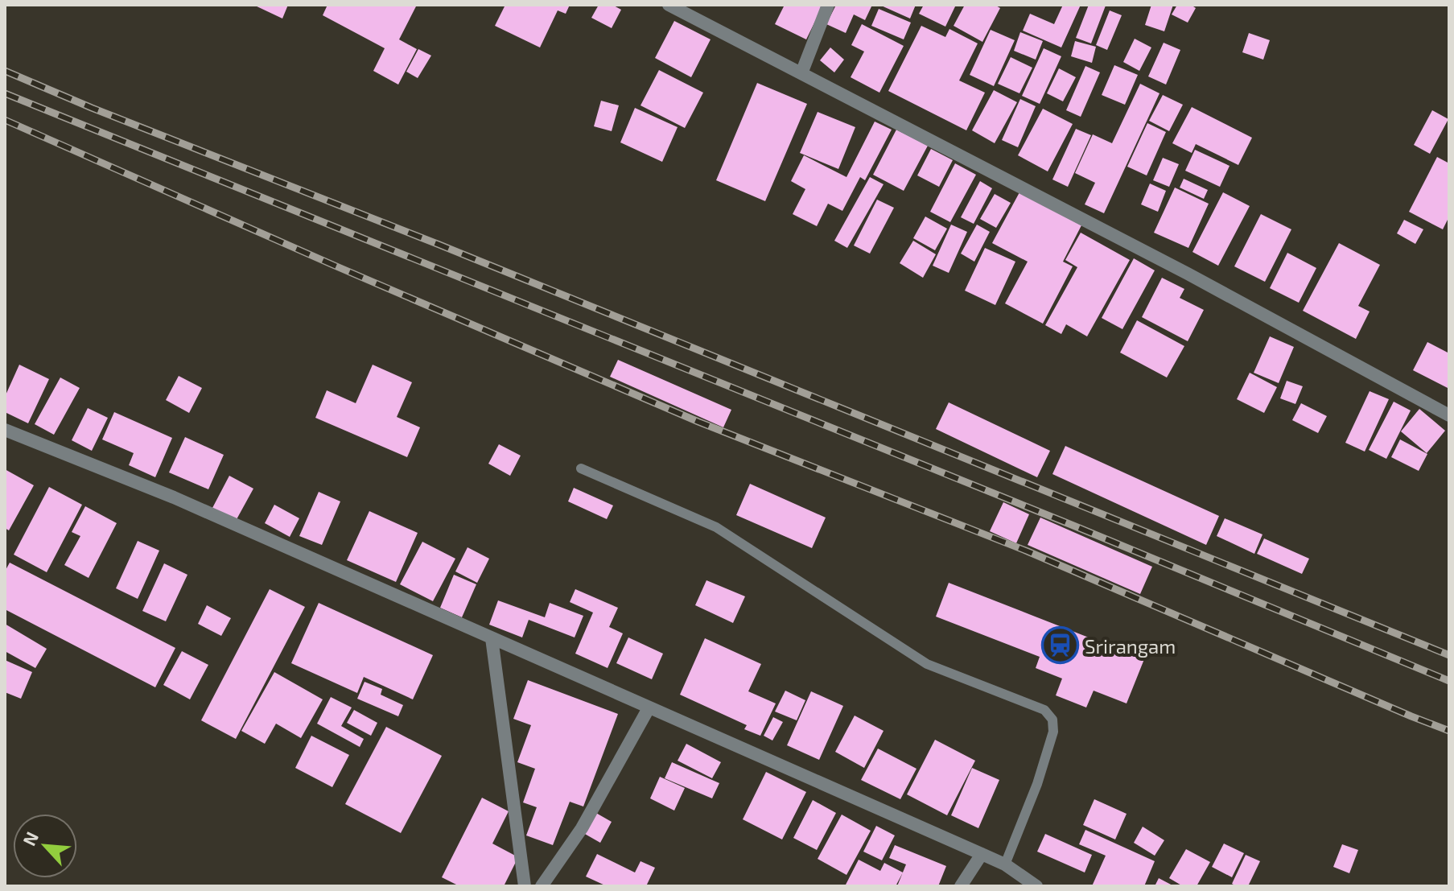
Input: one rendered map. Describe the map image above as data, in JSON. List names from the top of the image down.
{
  "places": {
    "station": ["Srirangam"]
  },
  "north": "top left"
}
